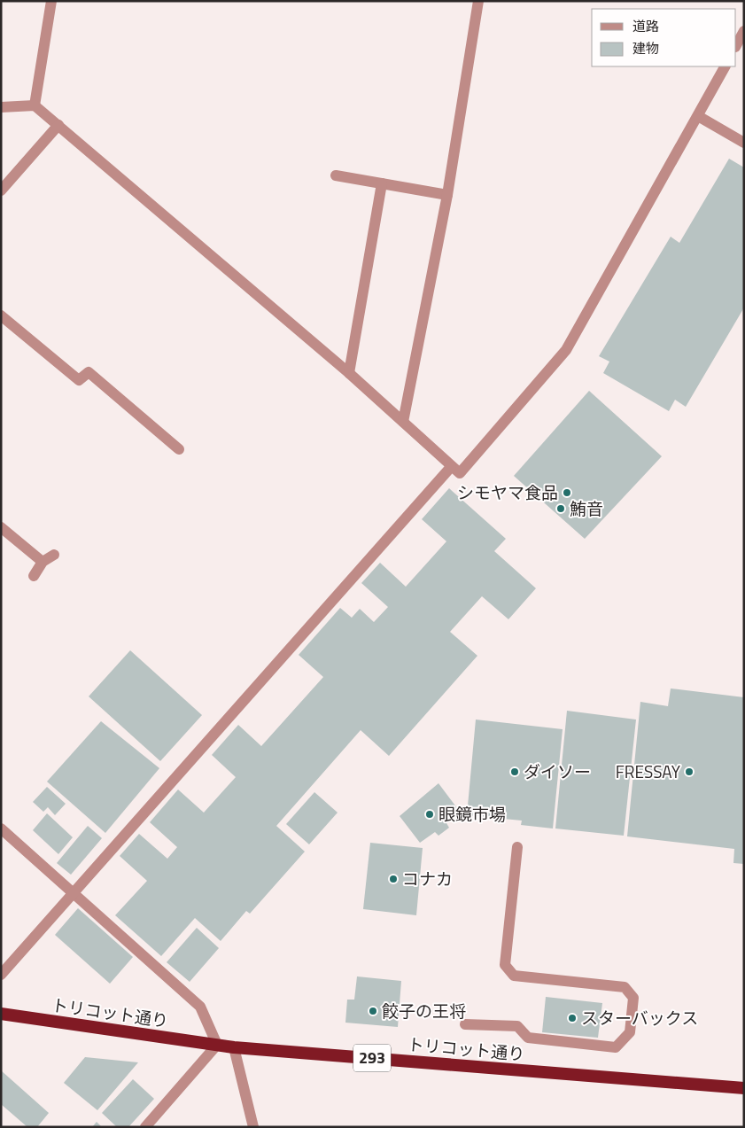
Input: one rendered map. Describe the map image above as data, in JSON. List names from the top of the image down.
{
  "streets": {
    "highway": ["トリコット通り", "293"]
  },
  "places": [
    "シモヤマ食品",
    "鮪音",
    "ダイソー",
    "FRESSAY",
    "眼鏡市場",
    "コナカ",
    "餃子の王将",
    "スターバックス"
  ],
  "legend": ["道路", "建物"]
}
